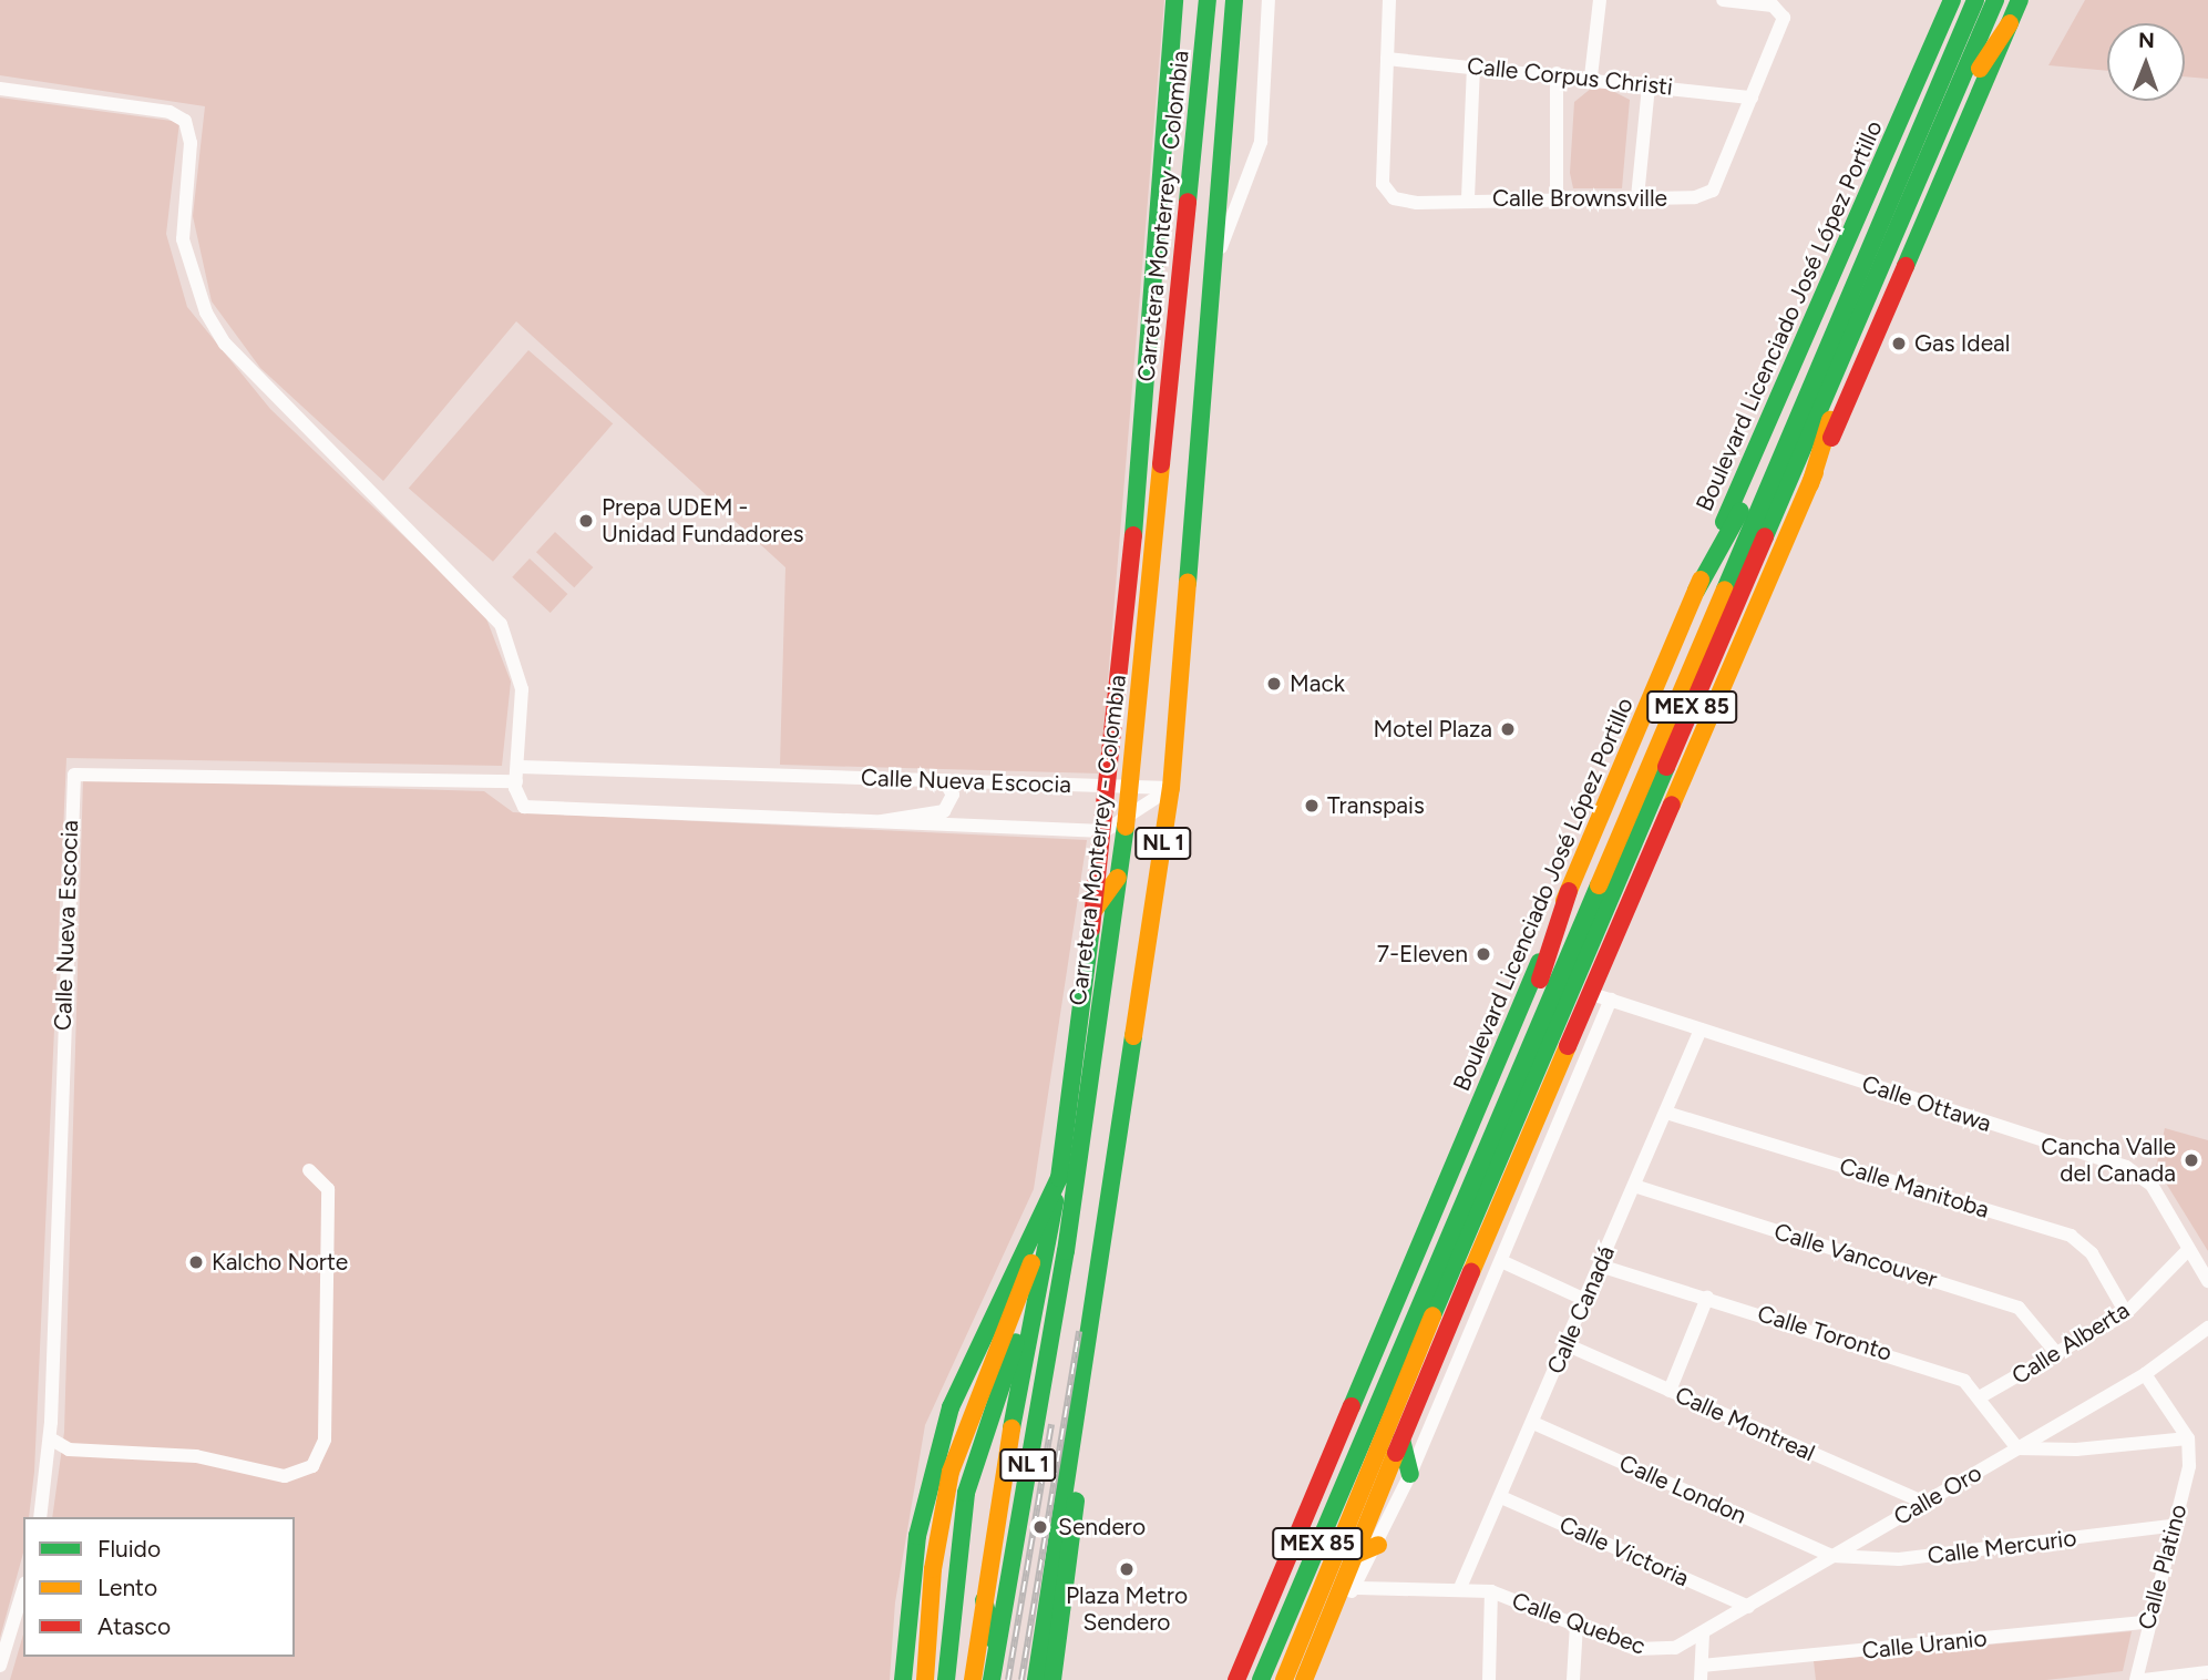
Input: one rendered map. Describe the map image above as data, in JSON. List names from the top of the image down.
{
  "streets": {
    "main road": [
      "Carretera Monterrey - Colombia",
      "Boulevard Licenciado José López Portillo",
      "MEX 85",
      "NL 1"
    ],
    "street": [
      "Calle Corpus Christi",
      "Calle Brownsville",
      "Calle Nueva Escocia",
      "Calle Ottawa",
      "Calle Manitoba",
      "Calle Vancouver",
      "Calle Canadá",
      "Calle Toronto",
      "Calle Alberta",
      "Calle Montreal",
      "Calle London",
      "Calle Oro",
      "Calle Mercurio",
      "Calle Victoria",
      "Calle Platino",
      "Calle Quebec",
      "Calle Uranio"
    ]
  },
  "crossings": [
    ["Calle Corpus Christi", "Calle Brownsville"],
    ["Carretera Monterrey - Colombia", "Calle Nueva Escocia"],
    ["Carretera Monterrey - Colombia", "NL 1"],
    ["Calle Nueva Escocia", "NL 1"],
    ["Calle Ottawa", "Calle Canadá"],
    ["Calle Ottawa", "Calle Alberta"],
    ["Calle Manitoba", "Calle Canadá"],
    ["Calle Manitoba", "Calle Alberta"],
    ["Calle Vancouver", "Calle Canadá"],
    ["Calle Vancouver", "Calle Alberta"],
    ["Calle Canadá", "Calle Toronto"],
    ["Calle Canadá", "Calle Montreal"],
    ["Calle Canadá", "Calle London"],
    ["Calle Canadá", "Calle Victoria"],
    ["Calle Canadá", "Calle Quebec"],
    ["Calle Toronto", "Calle Alberta"],
    ["Calle Toronto", "Calle Oro"],
    ["Calle Montreal", "Calle Oro"],
    ["Calle London", "Calle Oro"],
    ["Calle London", "Calle Mercurio"],
    ["Calle Oro", "Calle Mercurio"],
    ["Calle Oro", "Calle Victoria"],
    ["Calle Oro", "Calle Quebec"],
    ["Calle Mercurio", "Calle Platino"],
    ["Calle Platino", "Calle Uranio"]
  ],
  "places": [
    "Gas Ideal",
    "Prepa UDEM - Unidad Fundadores",
    "Mack",
    "Motel Plaza",
    "Transpais",
    "7-Eleven",
    "Cancha Valle del Canada",
    "Kalcho Norte",
    "Sendero",
    "Plaza Metro Sendero"
  ],
  "legend": ["Fluido", "Lento", "Atasco"],
  "north": "top"
}
